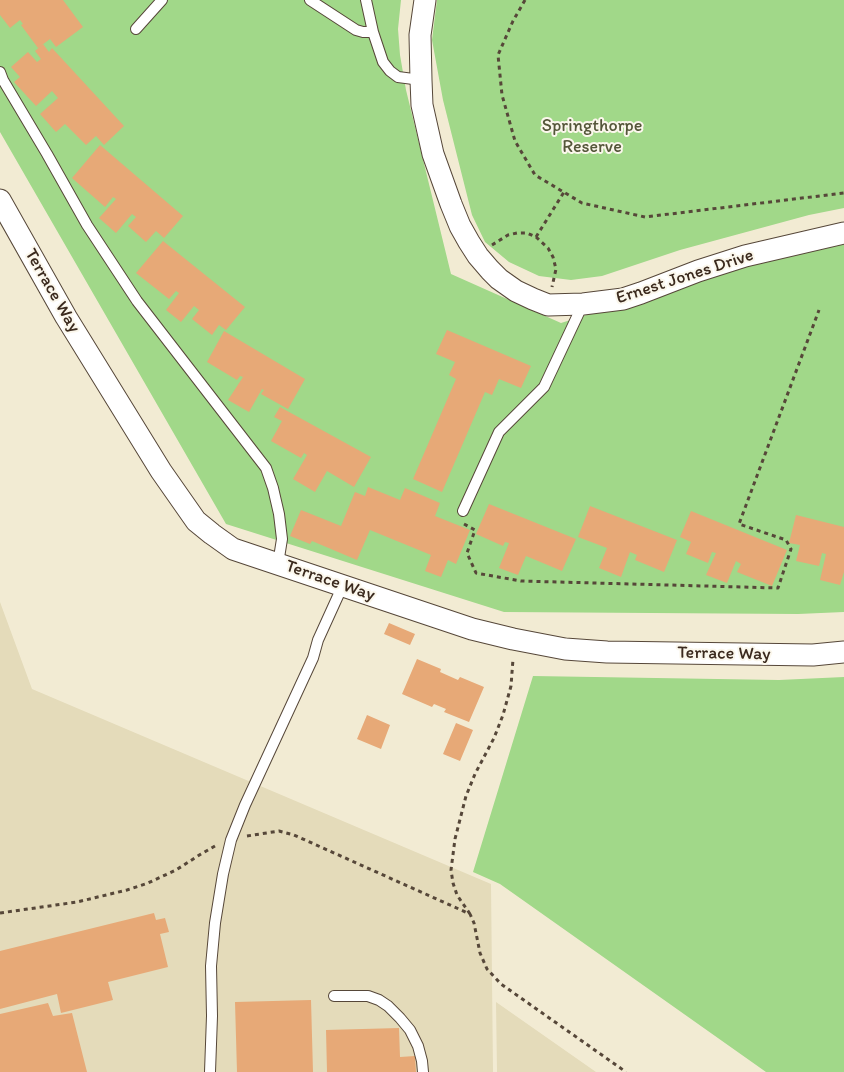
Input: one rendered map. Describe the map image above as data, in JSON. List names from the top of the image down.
{
  "streets": {
    "street": ["Ernest Jones Drive", "Terrace Way"]
  },
  "parks": ["Springthorpe Reserve"]
}
